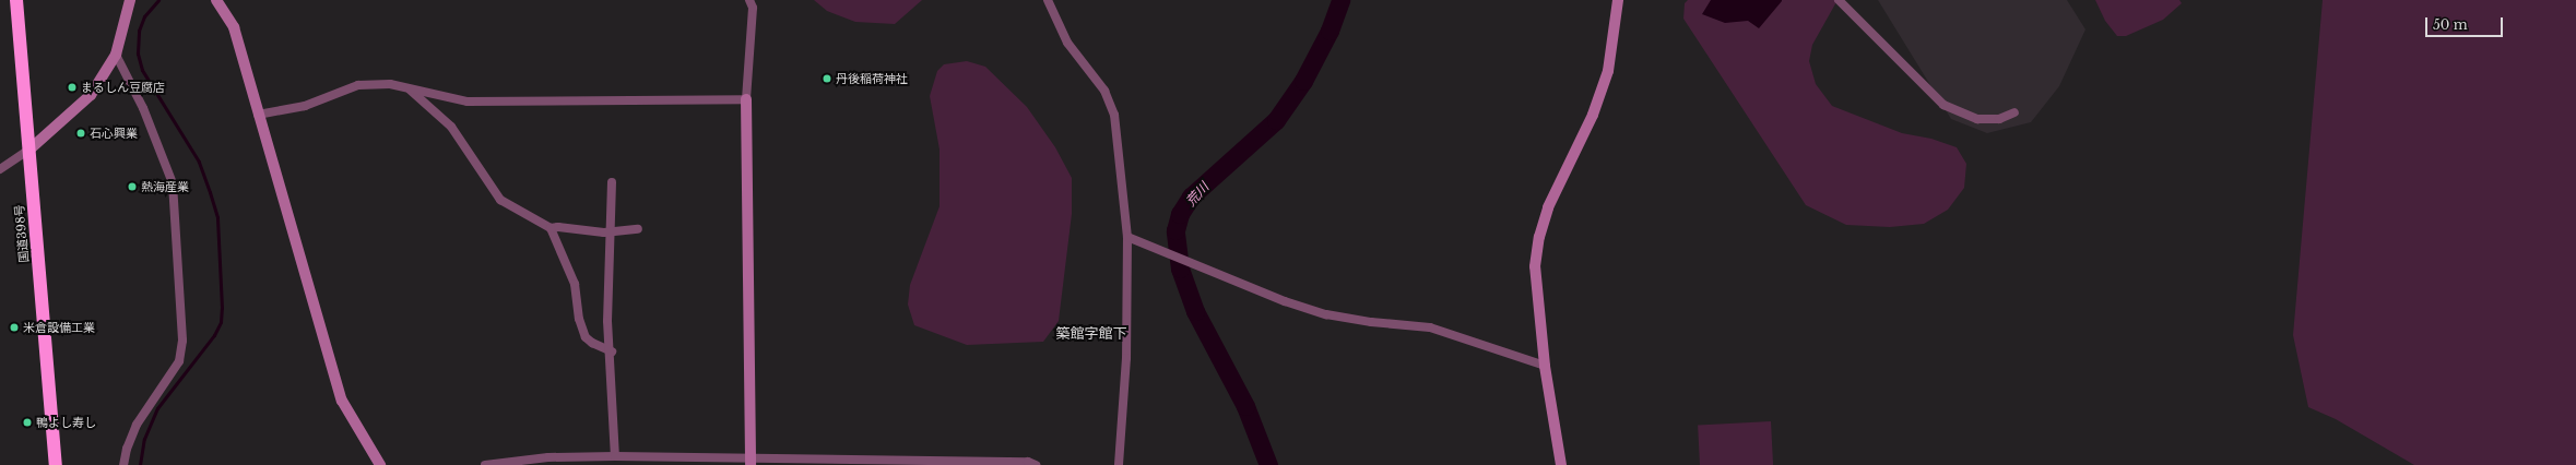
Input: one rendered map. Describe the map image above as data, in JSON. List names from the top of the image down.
{
  "streets": {
    "highway": ["国道398号"]
  },
  "districts": ["築館字館下"],
  "water": ["荒川"],
  "places": [
    "丹後稲荷神社",
    "まるしん豆腐店",
    "石心興業",
    "熱海産業",
    "米倉設備工業",
    "鴨よし寿し"
  ],
  "scale_bar": "50 m"
}
